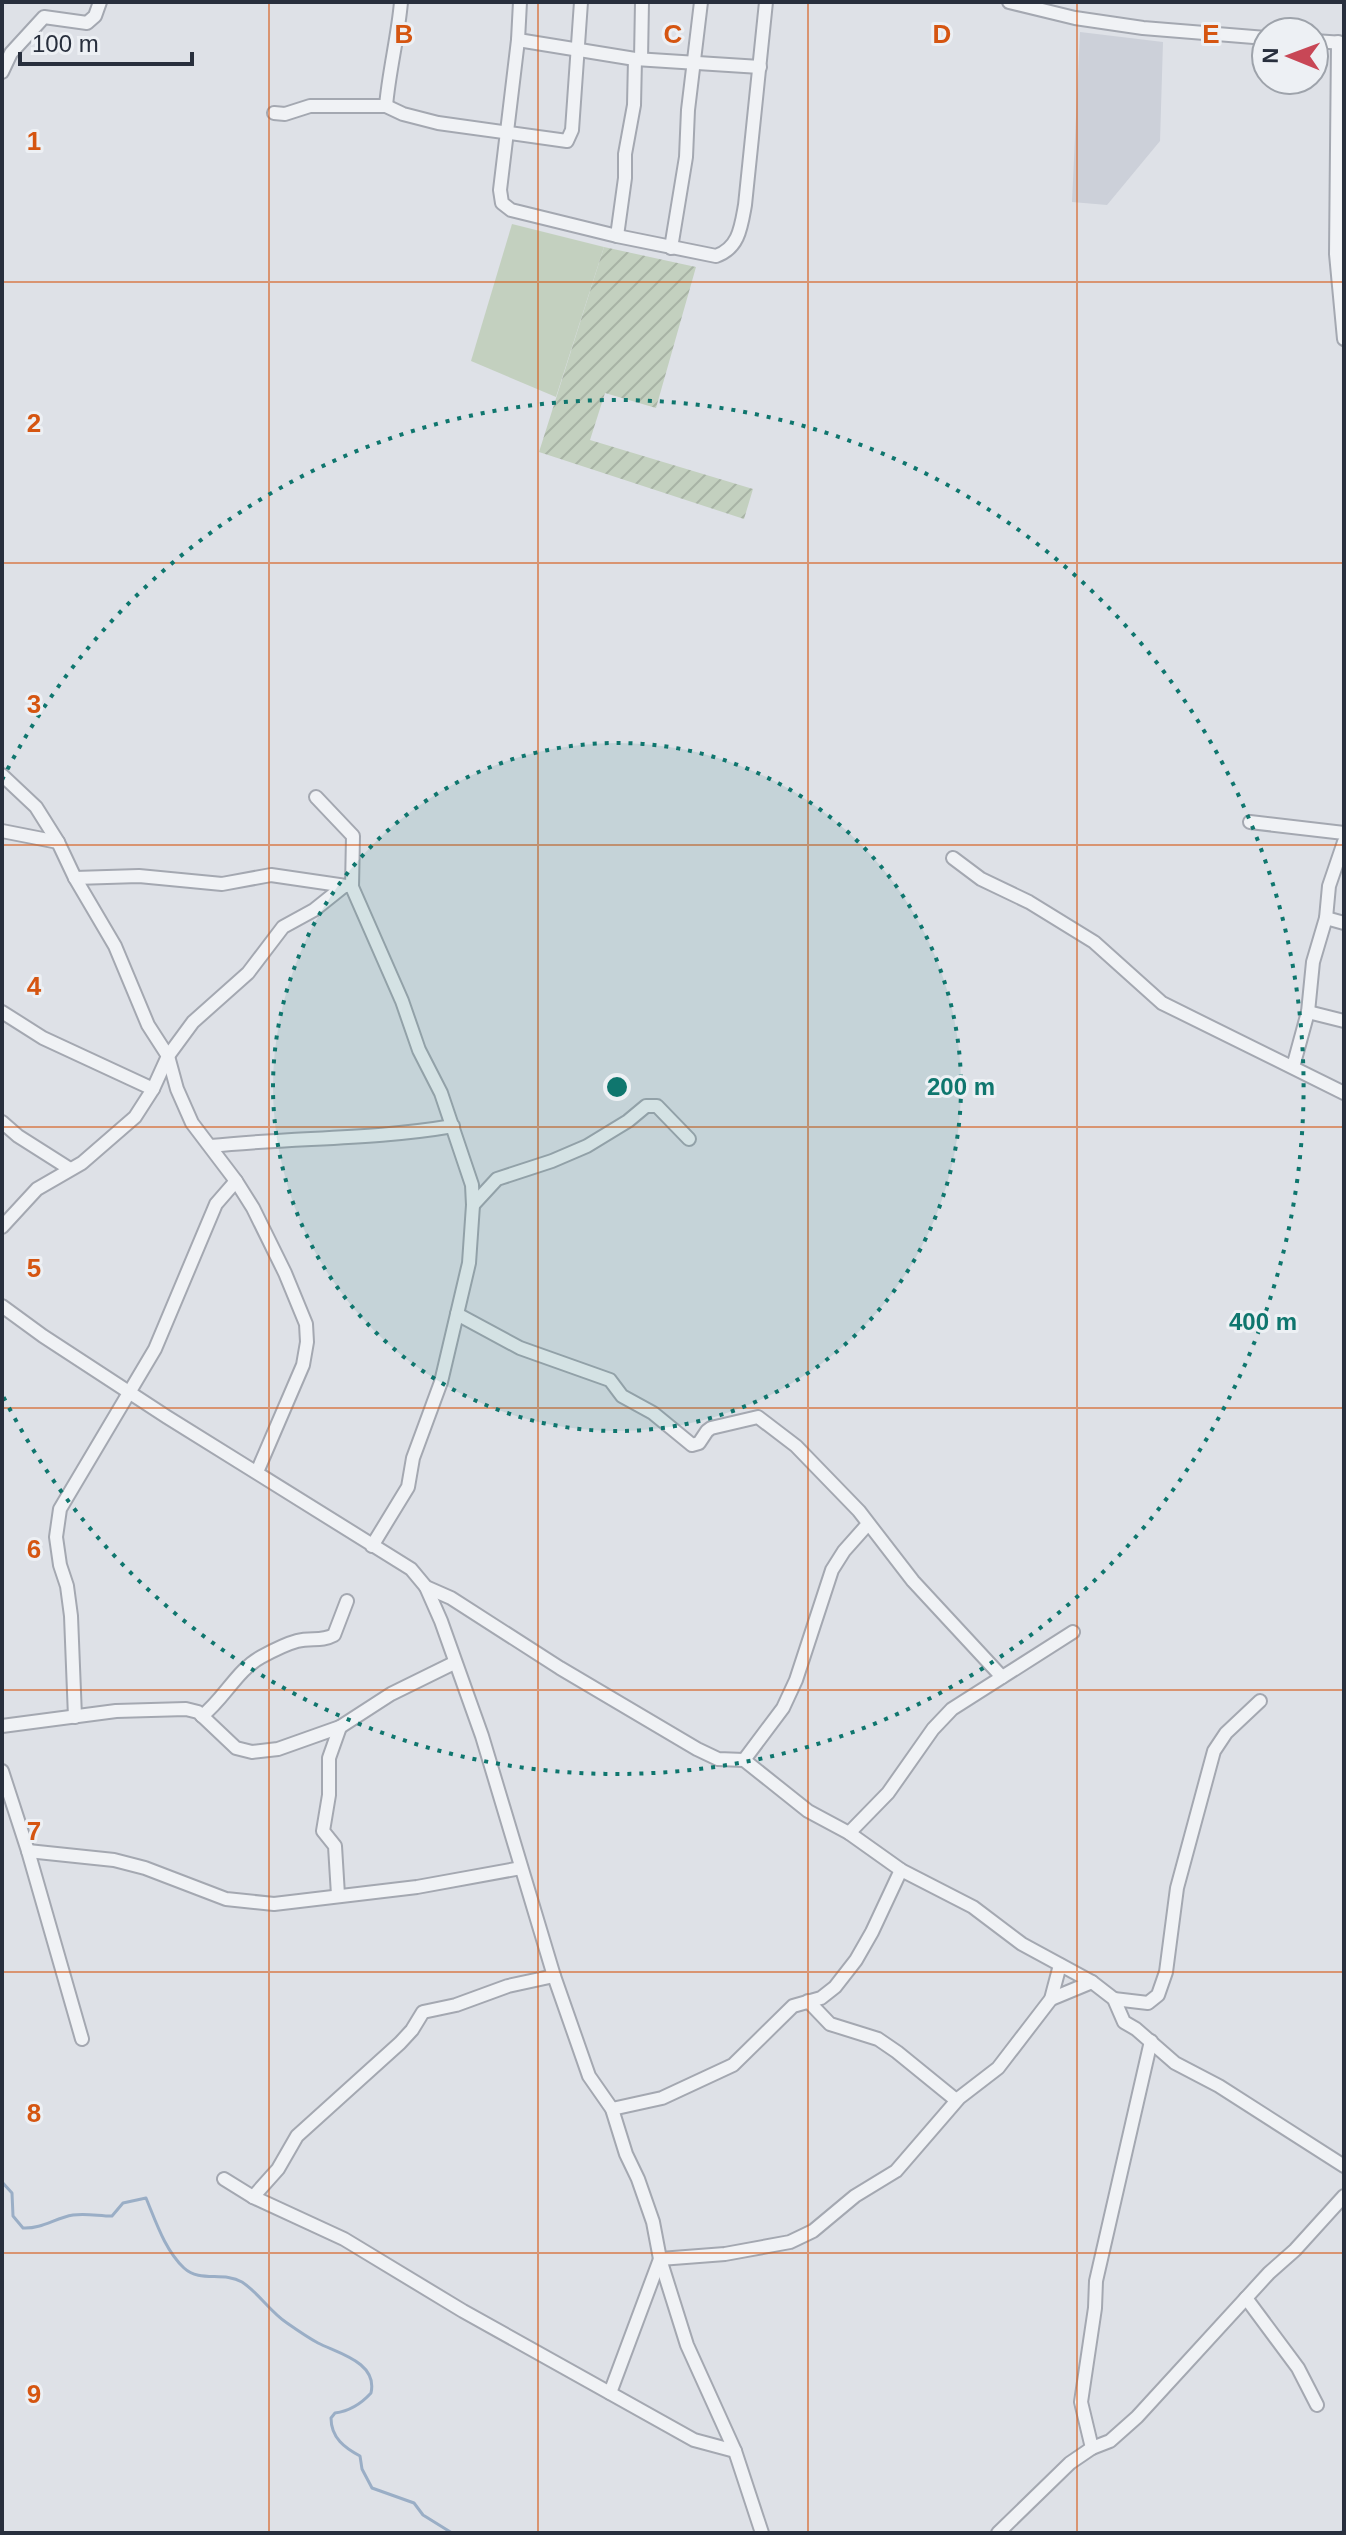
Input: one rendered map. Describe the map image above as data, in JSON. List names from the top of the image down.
{
  "scale_bar": "100 m",
  "north": "left",
  "grid": {
    "columns": [
      "B",
      "C",
      "D",
      "E"
    ],
    "rows": [
      "1",
      "2",
      "3",
      "4",
      "5",
      "6",
      "7",
      "8",
      "9"
    ]
  },
  "rings": ["200 m", "400 m"]
}
